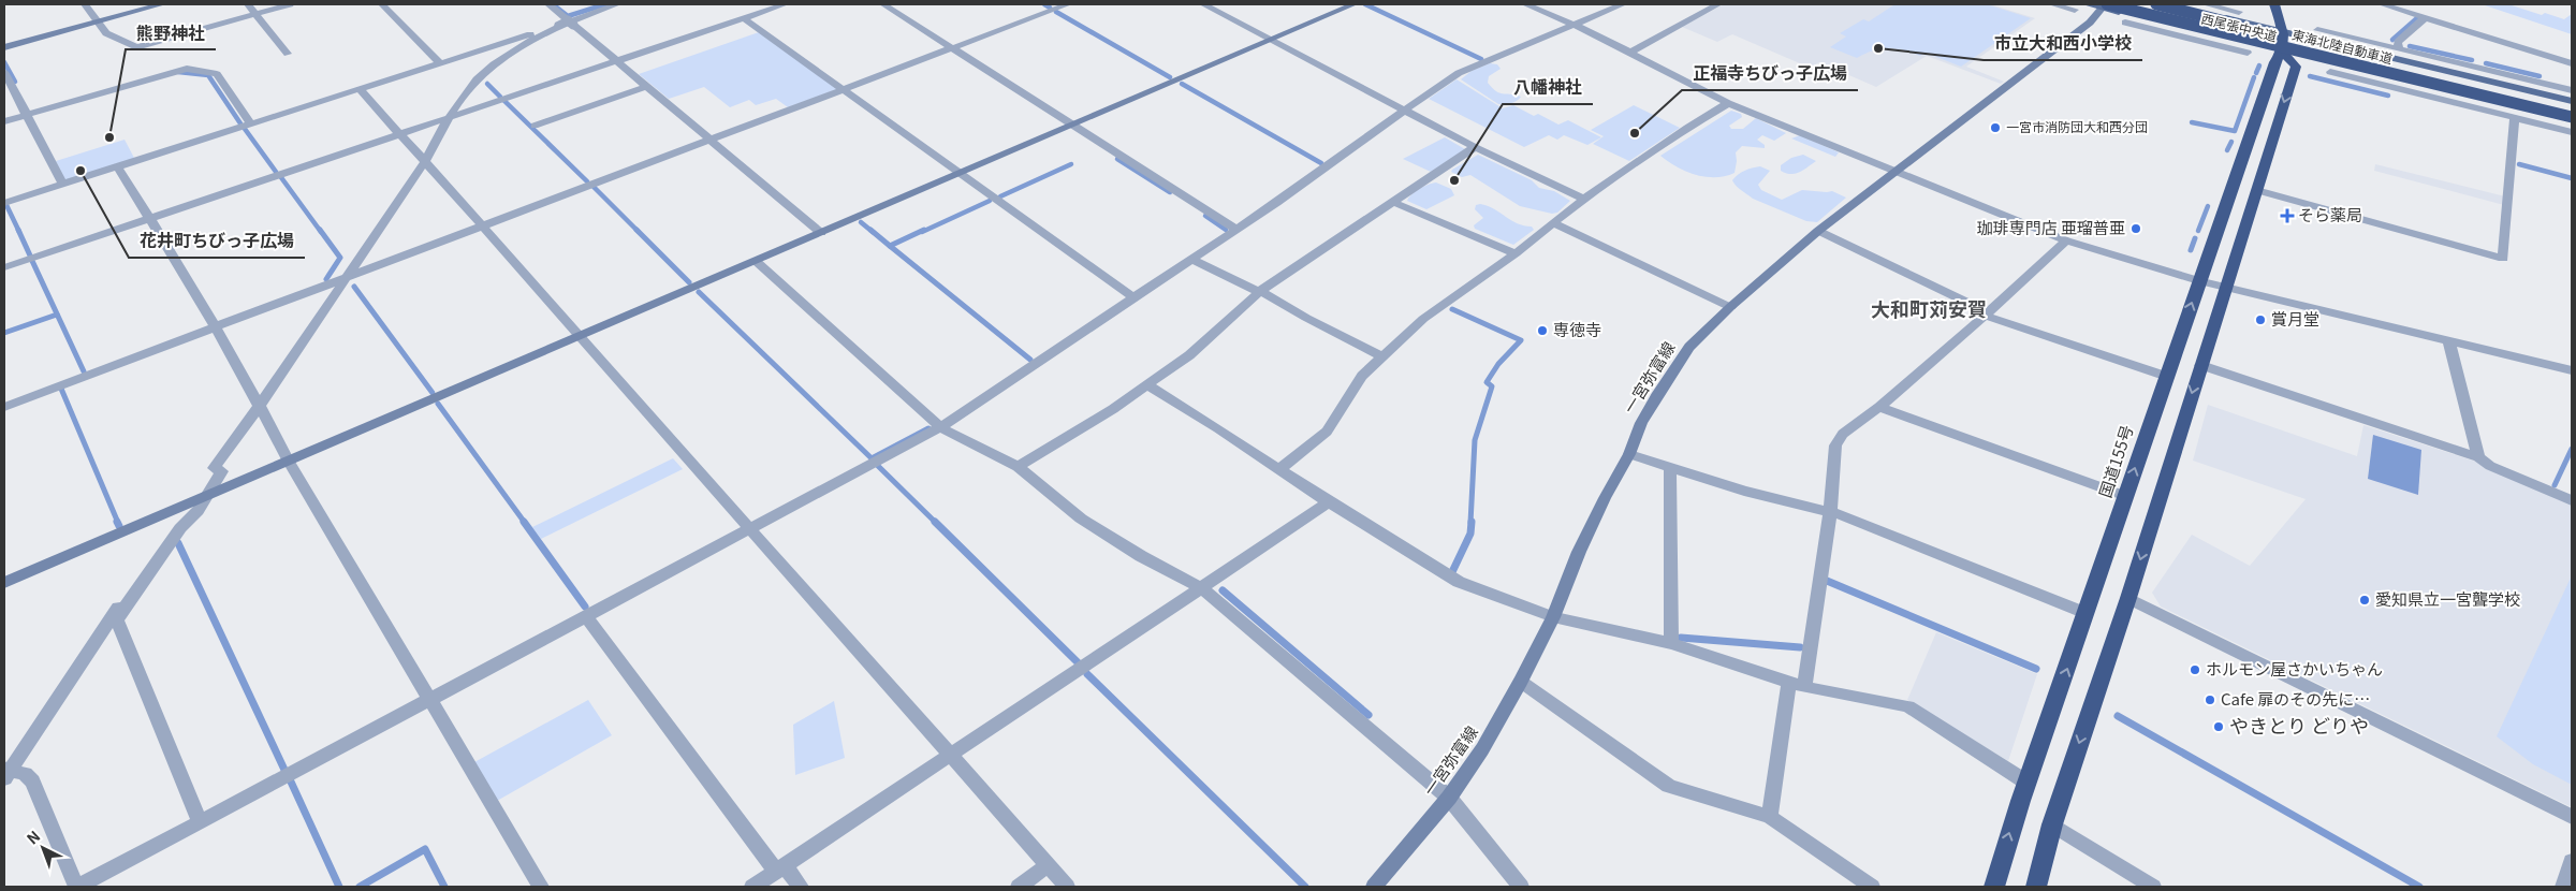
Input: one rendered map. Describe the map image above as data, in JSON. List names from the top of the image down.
{
  "streets": {
    "highway": ["東海北陸自動車道", "国道155号"],
    "main road": ["西尾張中央道", "一宮弥富線"]
  },
  "crossings": [
    ["西尾張中央道", "東海北陸自動車道"],
    ["西尾張中央道", "一宮弥富線"],
    ["西尾張中央道", "国道155号"],
    ["東海北陸自動車道", "一宮弥富線"]
  ],
  "districts": ["大和町苅安賀"],
  "places": {
    "other": [
      "市立大和西小学校",
      "一宮市消防団大和西分団",
      "正福寺ちびっ子広場",
      "熊野神社",
      "花井町ちびっ子広場",
      "八幡神社",
      "珈琲専門店 亜瑠普亜",
      "賞月堂",
      "専徳寺",
      "愛知県立一宮聾学校",
      "ホルモン屋さかいちゃん",
      "Cafe 扉のその先に…",
      "やきとり どりや"
    ],
    "health": ["そら薬局"]
  },
  "north": "top left"
}
